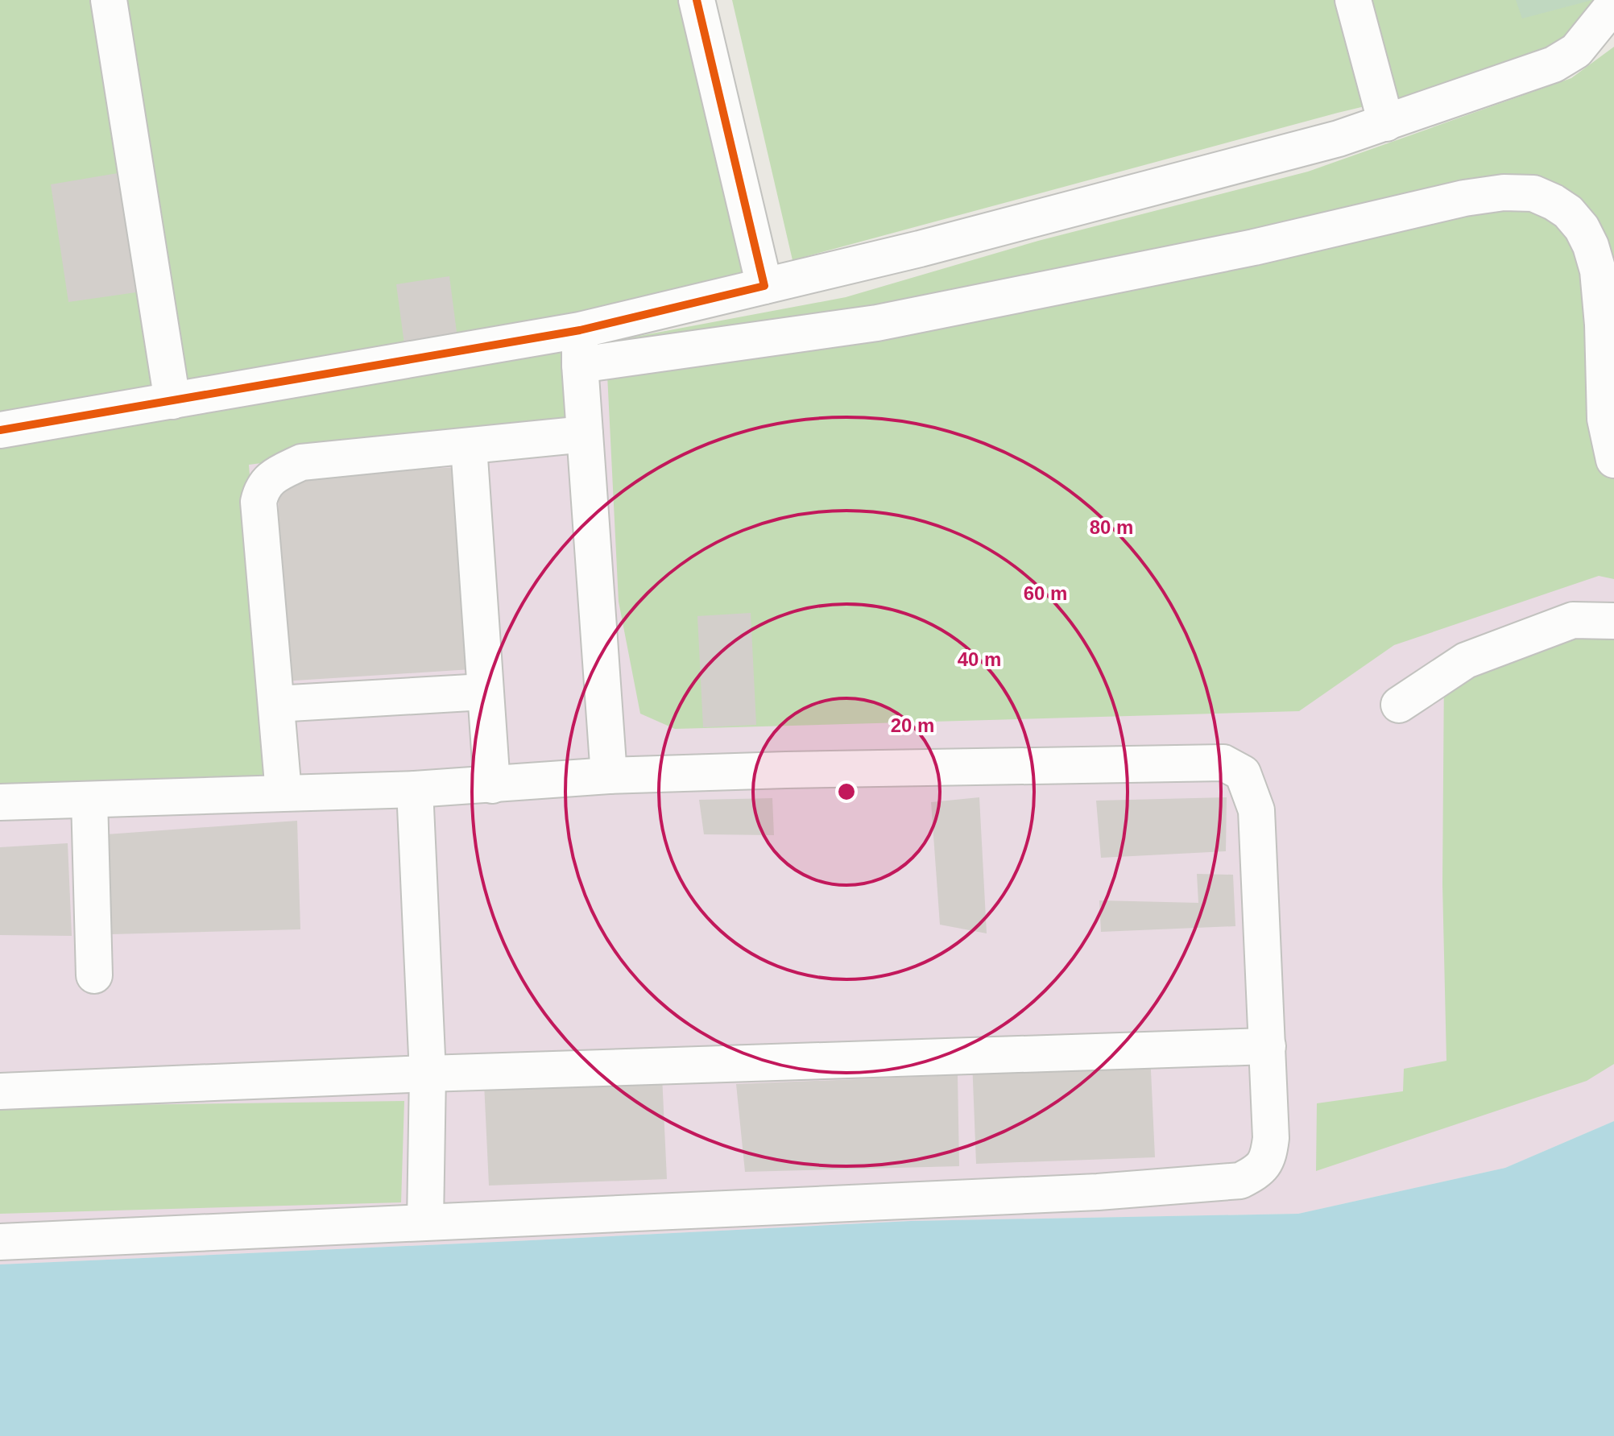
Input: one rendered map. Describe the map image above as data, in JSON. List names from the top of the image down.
{
  "rings": [
    "80 m",
    "60 m",
    "40 m",
    "20 m"
  ]
}
